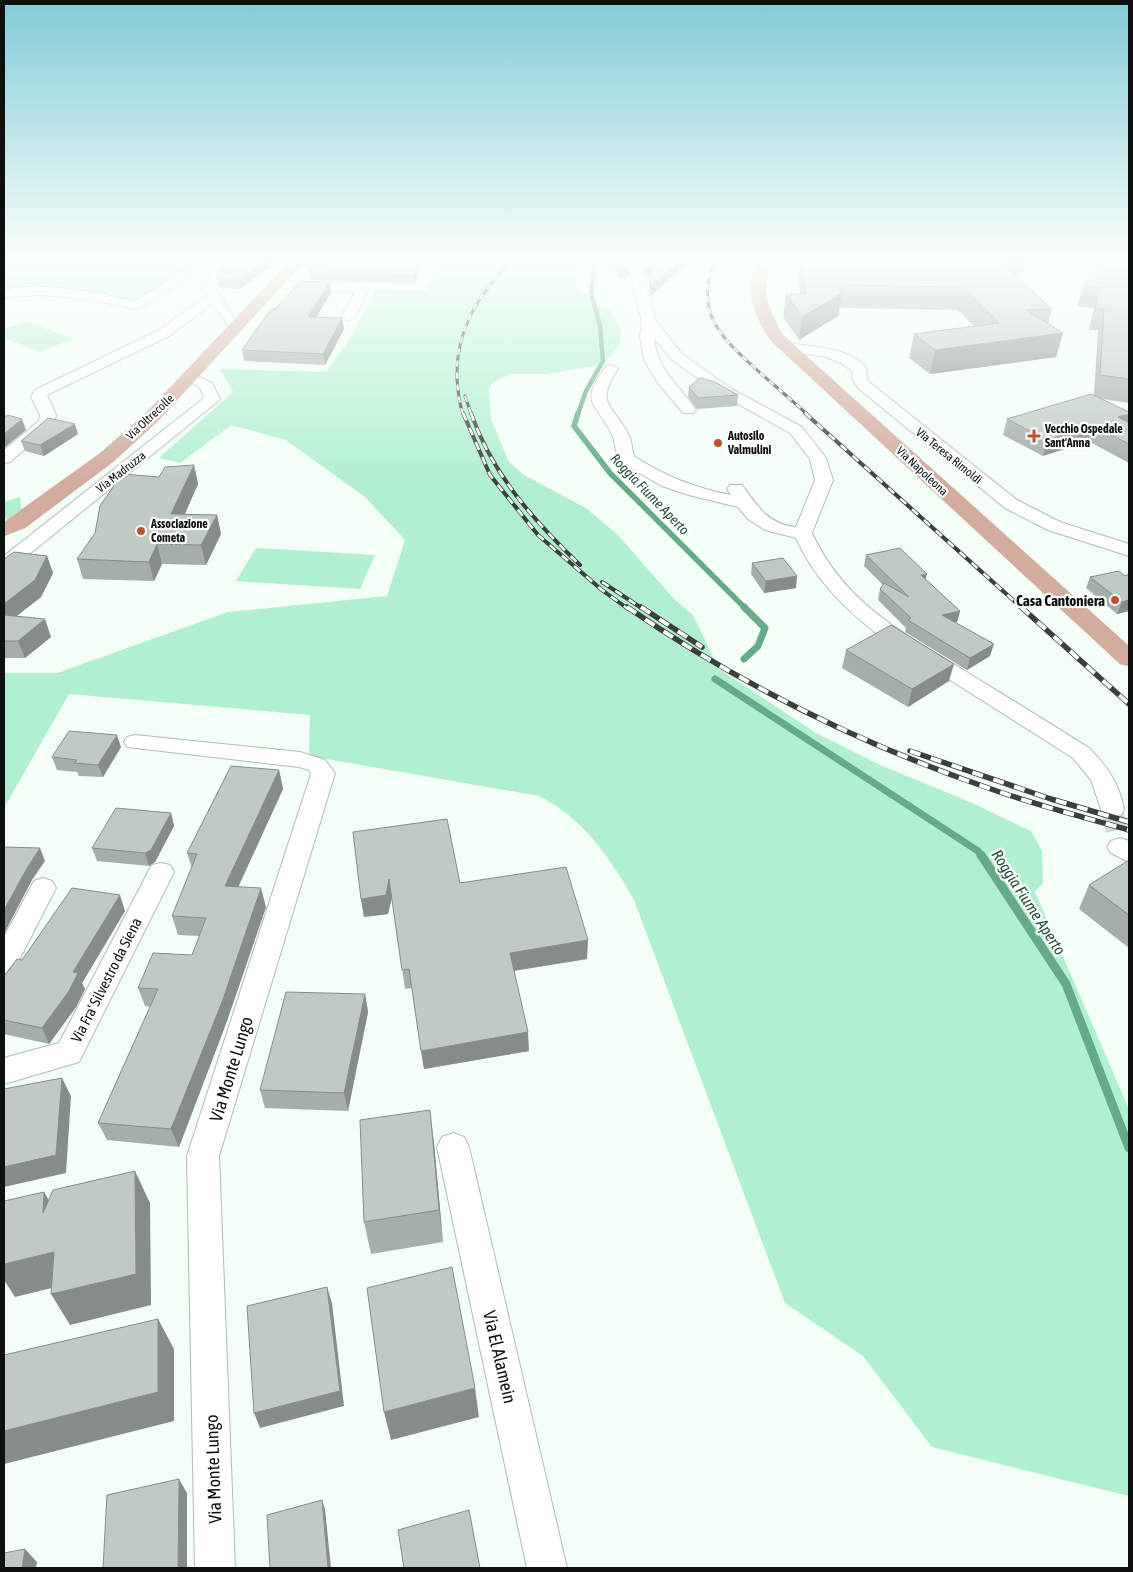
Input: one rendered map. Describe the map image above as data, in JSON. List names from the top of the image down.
{
  "streets": {
    "main road": ["Via Oltrecolle", "Via Napoleona"],
    "street": [
      "Via Teresa Rimoldi",
      "Via Madruzza",
      "Via Fra' Silvestro da Siena",
      "Via Monte Lungo",
      "Via El Alamein"
    ]
  },
  "crossings": [
    ["Via Oltrecolle", "Via Madruzza"],
    ["Via Teresa Rimoldi", "Via Napoleona"]
  ],
  "water": ["Roggia Fiume Aperto"],
  "places": {
    "health": ["Vecchio Ospedale Sant'Anna"],
    "other": ["Autosilo Valmulini", "Associazione Cometa", "Casa Cantoniera"]
  }
}
